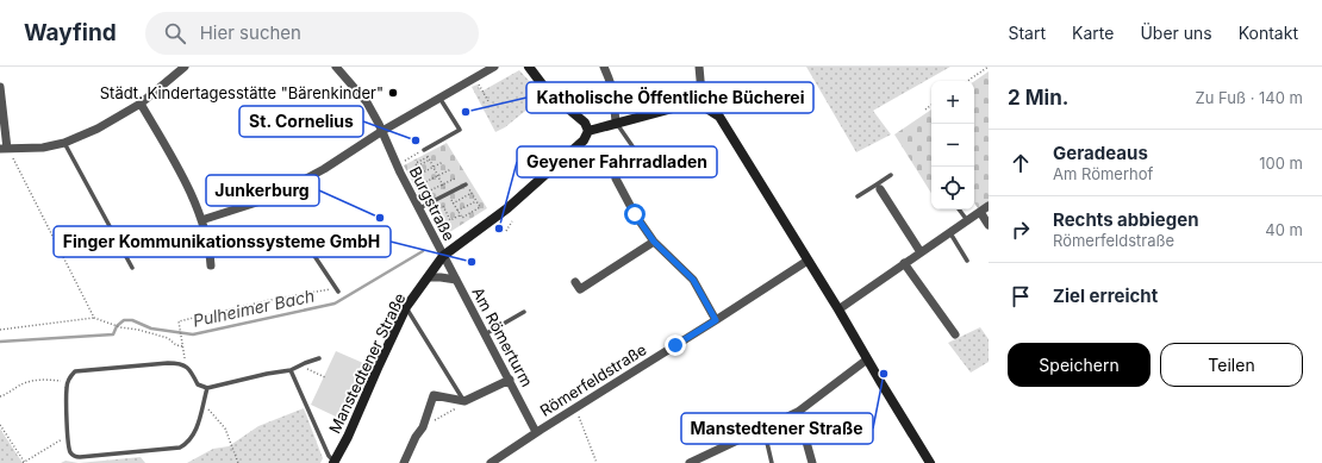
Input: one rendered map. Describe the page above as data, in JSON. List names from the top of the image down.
{
  "streets": {
    "street": [
      "Burgstraße",
      "Am Römerturm",
      "Manstedtener Straße",
      "Römerfeldstraße"
    ]
  },
  "crossings": [
    ["Burgstraße", "Am Römerturm"],
    ["Burgstraße", "Manstedtener Straße"],
    ["Am Römerturm", "Manstedtener Straße"],
    ["Am Römerturm", "Römerfeldstraße"]
  ],
  "water": ["Pulheimer Bach"],
  "places": [
    "Städt. Kindertagesstätte \"Bärenkinder\"",
    "Katholische Öffentliche Bücherei",
    "St. Cornelius",
    "Junkerburg",
    "Geyener Fahrradladen",
    "Finger Kommunikationssysteme GmbH",
    "Manstedtener Straße"
  ],
  "page": {
    "header": "Wayfind",
    "search": "Hier suchen",
    "nav": [
      "Start",
      "Karte",
      "Über uns",
      "Kontakt"
    ],
    "heading": ["2 Min.", "Zu Fuß · 140 m"],
    "map_buttons": ["+", "−"],
    "list": [
      ["Geradeaus", "Am Römerhof", "100 m"],
      ["Rechts abbiegen", "Römerfeldstraße", "40 m"],
      "Ziel erreicht"
    ],
    "buttons": ["Speichern", "Teilen"]
  }
}
